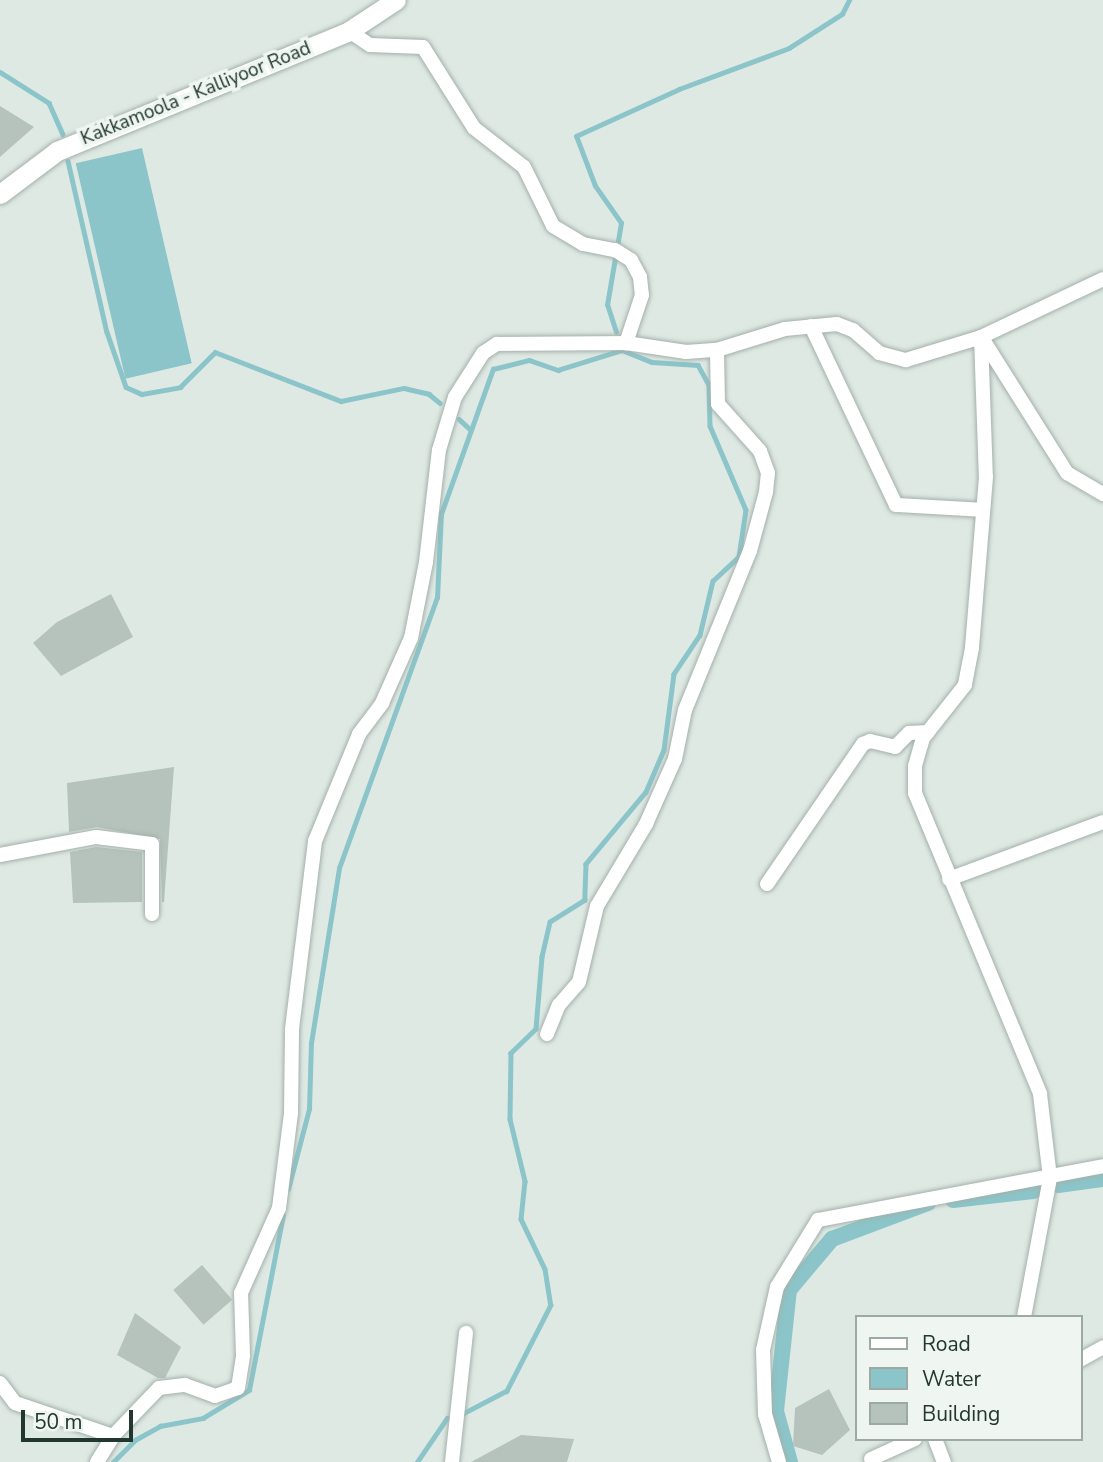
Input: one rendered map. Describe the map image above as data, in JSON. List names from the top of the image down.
{
  "streets": {
    "main road": ["Kakkamoola - Kalliyoor Road"]
  },
  "legend": ["Road", "Water", "Building"],
  "scale_bar": "50 m"
}
